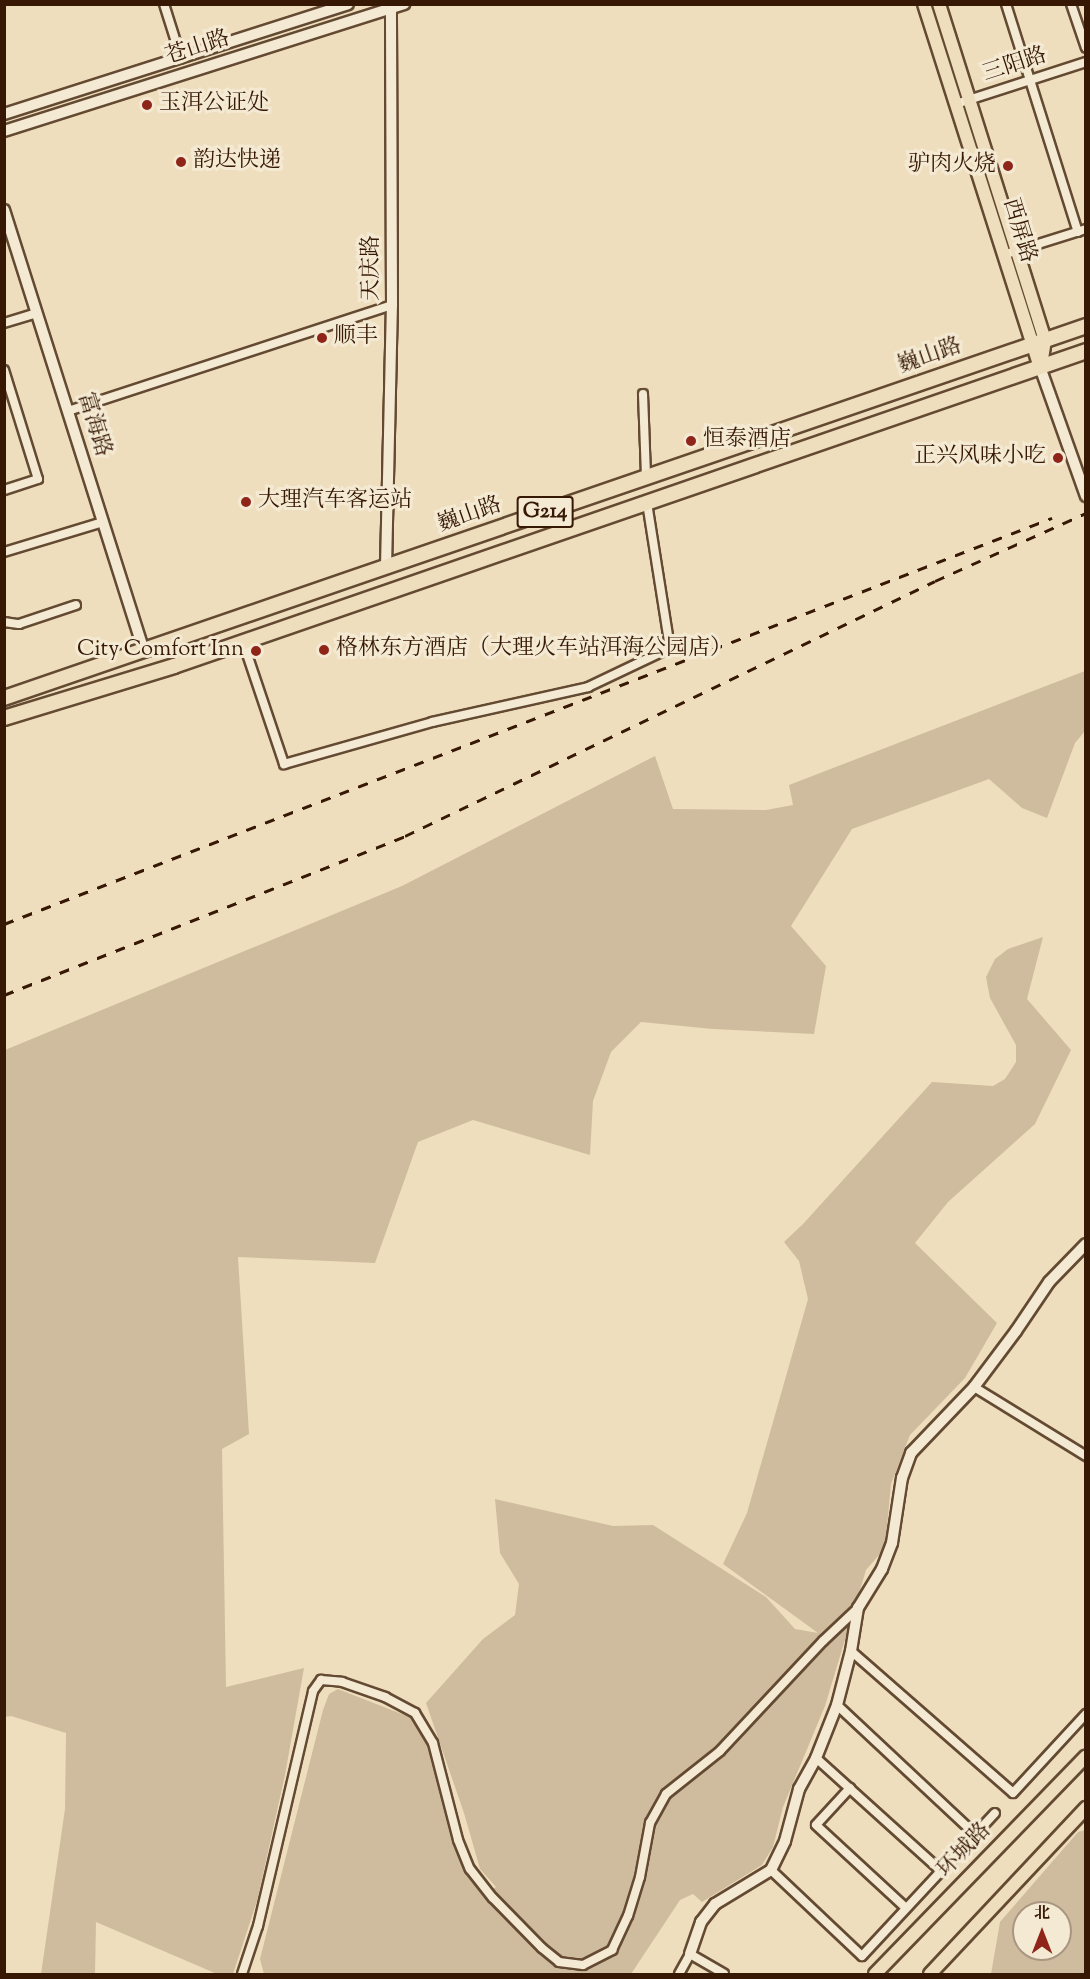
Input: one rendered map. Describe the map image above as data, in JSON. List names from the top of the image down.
{
  "streets": {
    "highway": ["巍山路", "G214"],
    "main road": ["西屏路", "环城路"],
    "street": [
      "苍山路",
      "三阳路",
      "天庆路",
      "富海路"
    ]
  },
  "crossings": [
    ["苍山路", "天庆路"],
    ["三阳路", "西屏路"],
    ["西屏路", "巍山路"],
    ["天庆路", "巍山路"],
    ["巍山路", "富海路"]
  ],
  "places": [
    "玉洱公证处",
    "韵达快递",
    "驴肉火烧",
    "顺丰",
    "恒泰酒店",
    "正兴风味小吃",
    "大理汽车客运站",
    "格林东方酒店（大理火车站洱海公园店）",
    "City Comfort Inn"
  ],
  "north": "top"
}
